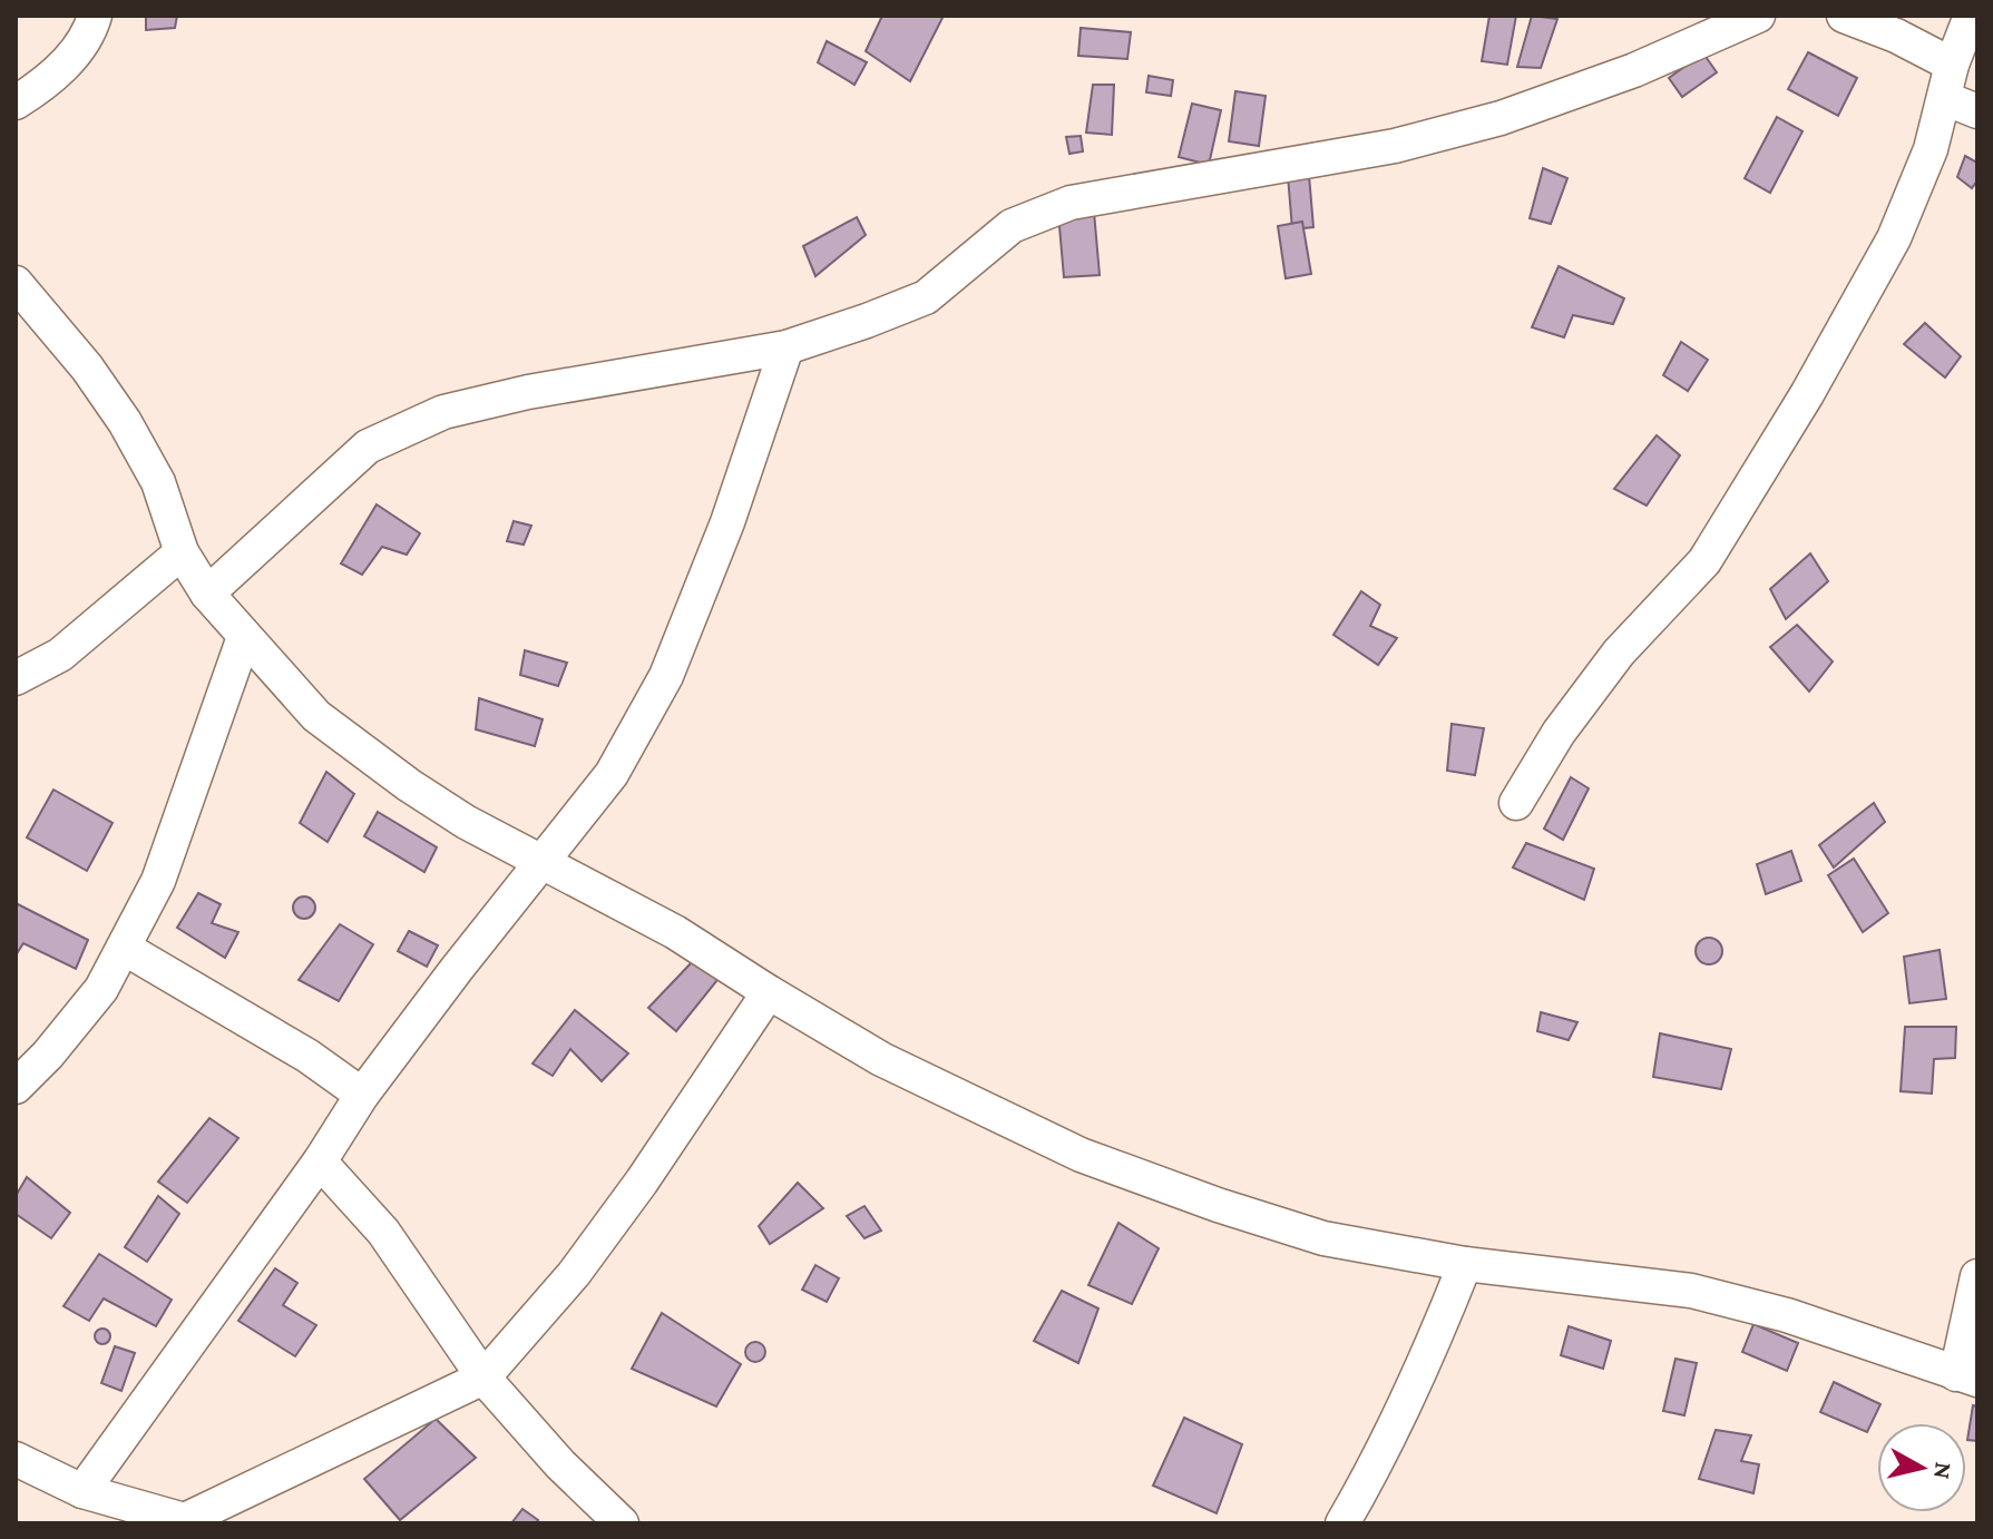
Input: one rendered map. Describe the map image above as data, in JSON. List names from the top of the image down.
{
  "north": "right"
}
